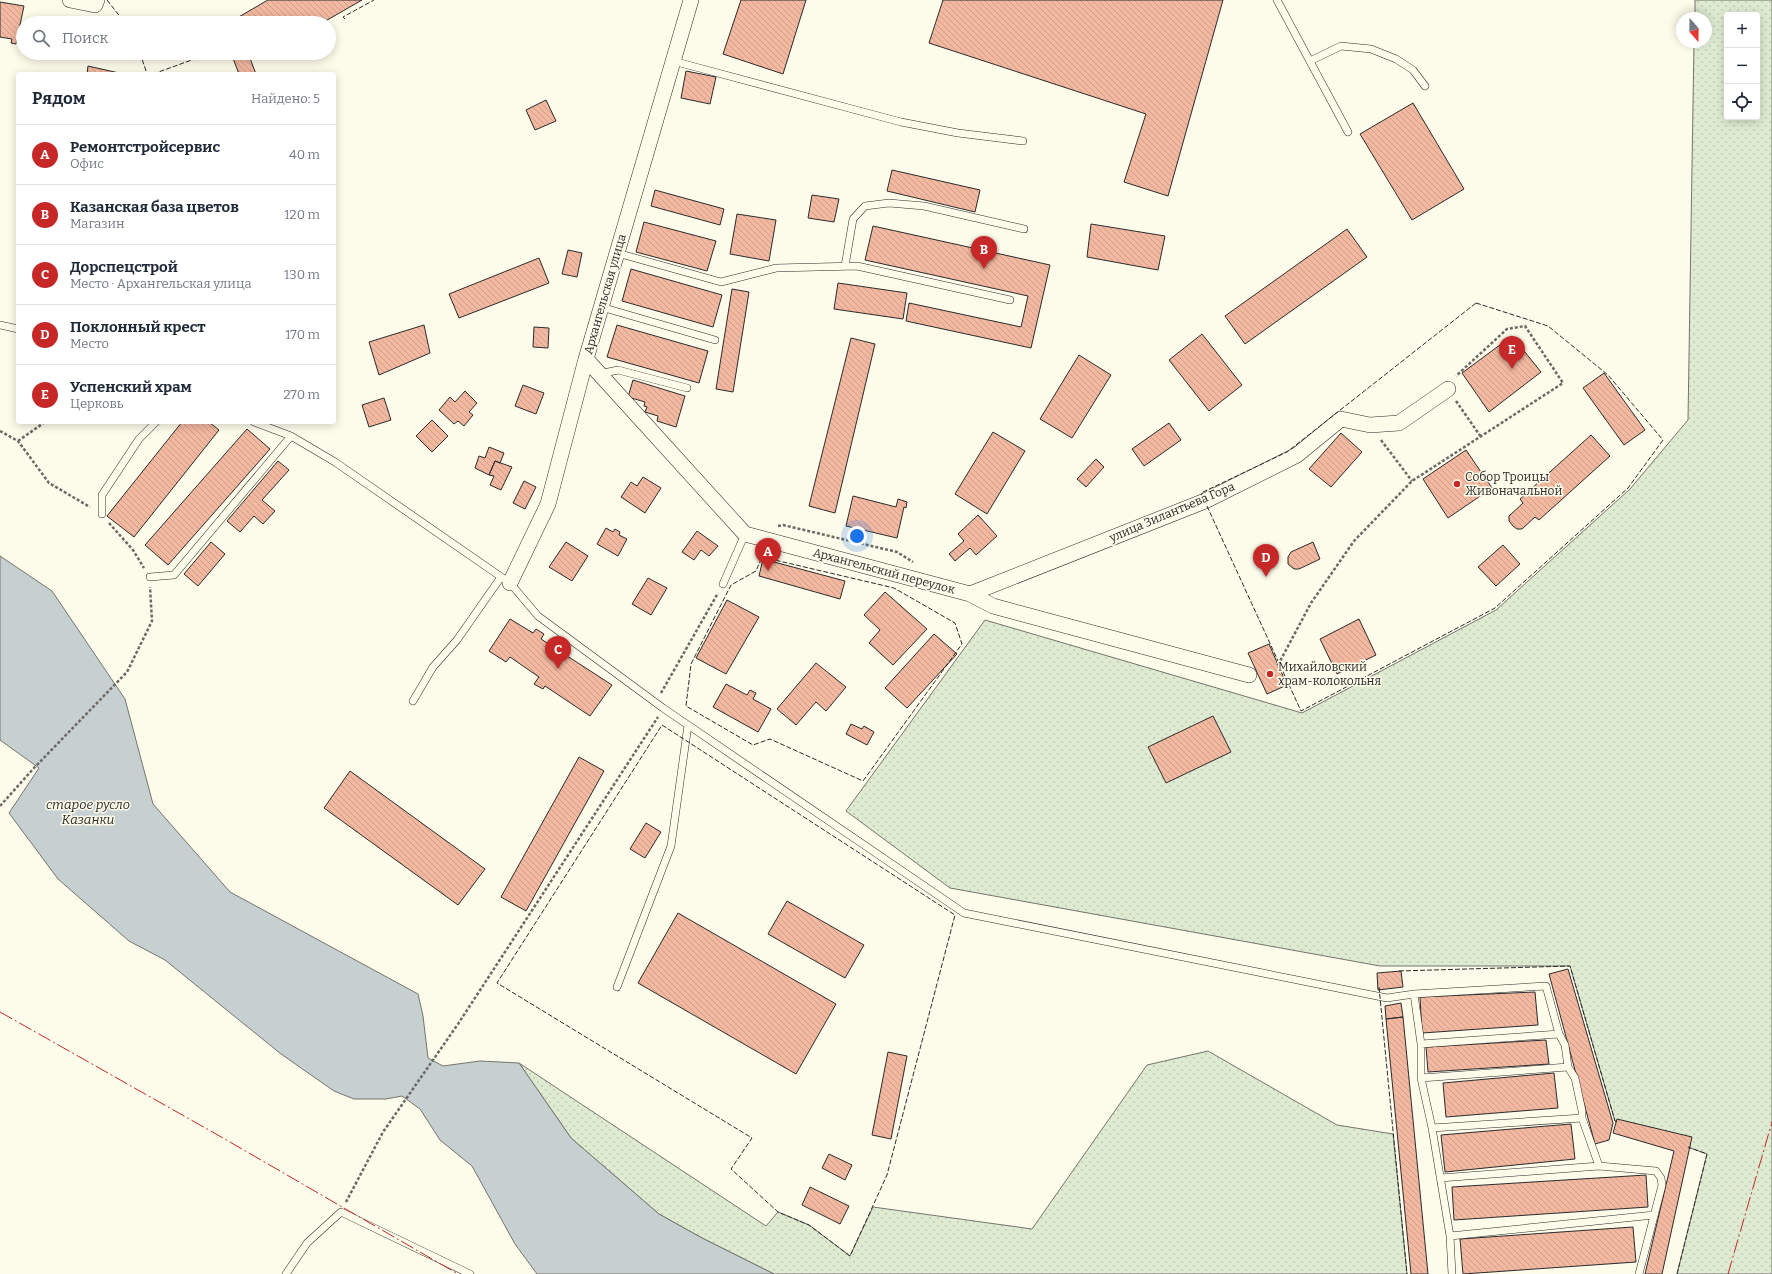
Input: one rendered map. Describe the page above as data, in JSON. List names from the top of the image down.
{
  "streets": {
    "street": ["Архангельская улица", "улица Зилантьева Гора", "Архангельский переулок"]
  },
  "crossings": [
    ["улица Зилантьева Гора", "Архангельский переулок"]
  ],
  "water": ["старое русло Казанки"],
  "places": ["Собор Троицы Живоначальной", "Михайловский храм-колокольня"],
  "north": "bottom",
  "page": {
    "map_buttons": ["+", "−"],
    "search": "Поиск",
    "heading": ["Рядом", "Найдено: 5"],
    "list": [
      {
        "mark": "A",
        "name": "Ремонтстройсервис",
        "note": "Офис",
        "value": "40 m"
      },
      {
        "mark": "B",
        "name": "Казанская база цветов",
        "note": "Магазин",
        "value": "120 m"
      },
      {
        "mark": "C",
        "name": "Дорспецстрой",
        "note": "Место · Архангельская улица",
        "value": "130 m"
      },
      {
        "mark": "D",
        "name": "Поклонный крест",
        "note": "Место",
        "value": "170 m"
      },
      {
        "mark": "E",
        "name": "Успенский храм",
        "note": "Церковь",
        "value": "270 m"
      }
    ],
    "pins": [
      "B",
      "E",
      "A",
      "D",
      "C"
    ]
  }
}
